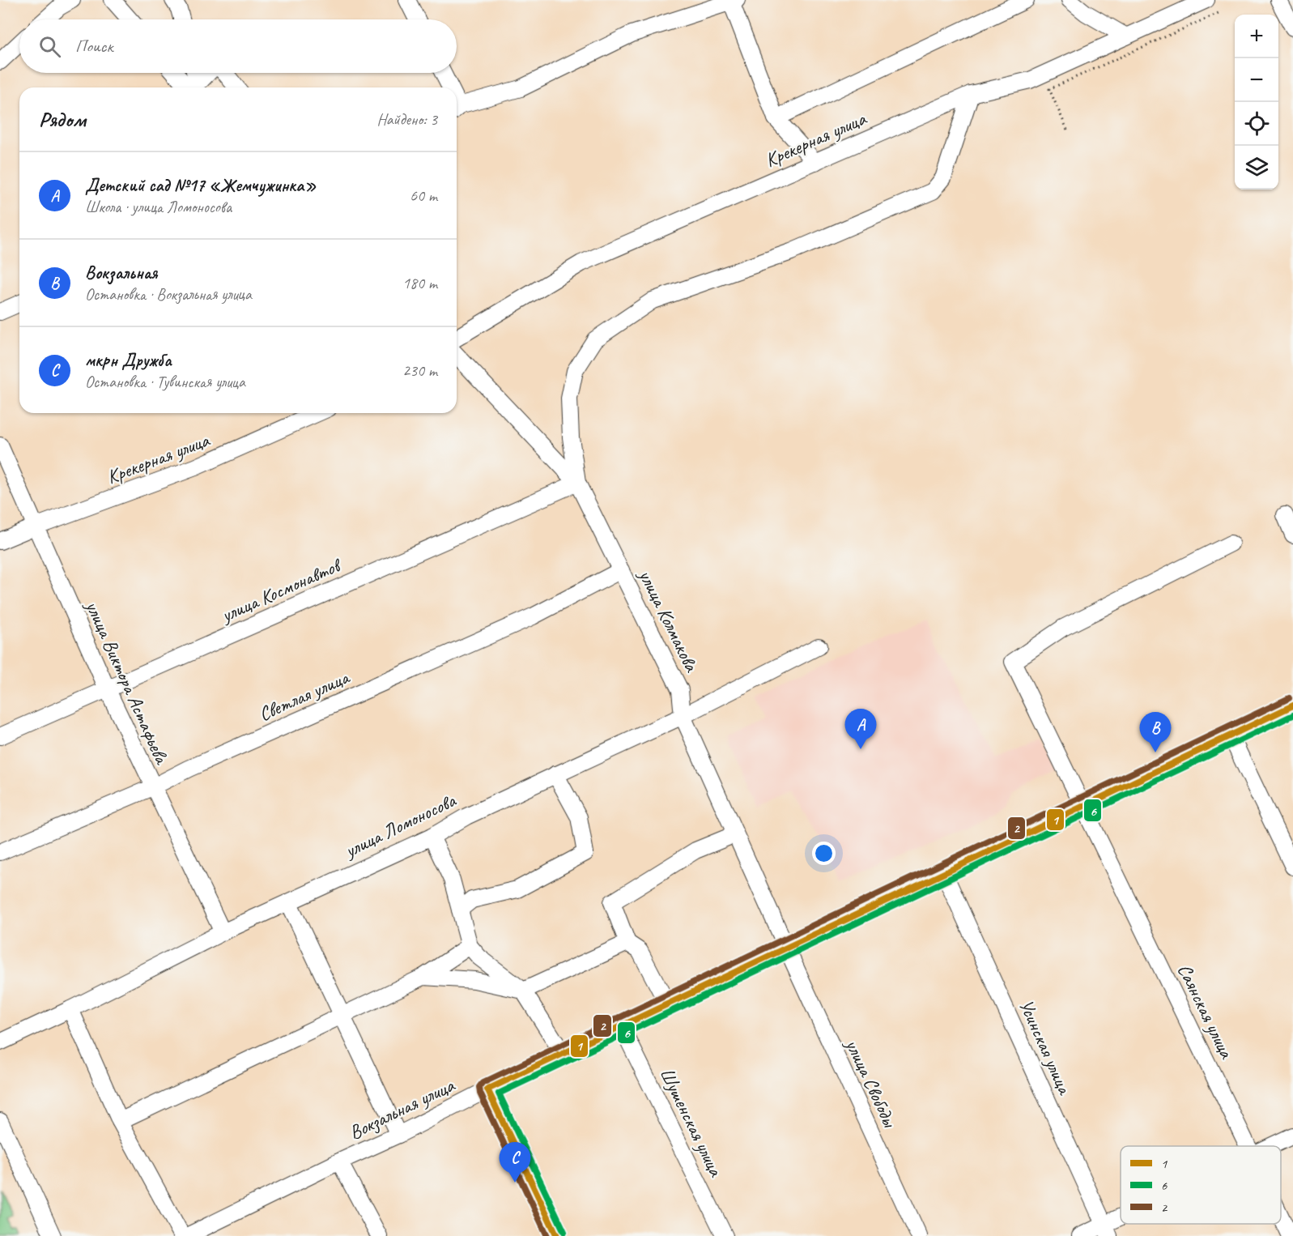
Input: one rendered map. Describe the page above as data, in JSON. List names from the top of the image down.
{
  "streets": {
    "street": [
      "Крекерная улица",
      "улица Космонавтов",
      "улица Колмакова",
      "улица Виктора Астафьева",
      "Светлая улица",
      "улица Ломоносова",
      "Саянская улица",
      "Усинская улица",
      "улица Свободы",
      "Вокзальная улица",
      "Шушенская улица"
    ]
  },
  "crossings": [
    ["Крекерная улица", "улица Виктора Астафьева"],
    ["улица Космонавтов", "улица Колмакова"],
    ["улица Космонавтов", "улица Виктора Астафьева"],
    ["улица Колмакова", "Светлая улица"],
    ["улица Колмакова", "улица Ломоносова"],
    ["улица Колмакова", "улица Свободы"],
    ["улица Колмакова", "Вокзальная улица"],
    ["улица Виктора Астафьева", "Светлая улица"],
    ["улица Виктора Астафьева", "улица Ломоносова"],
    ["Саянская улица", "Вокзальная улица"],
    ["Усинская улица", "Вокзальная улица"],
    ["улица Свободы", "Вокзальная улица"],
    ["Вокзальная улица", "Шушенская улица"]
  ],
  "lines": ["transit line 2", "transit line 1", "transit line 6"],
  "legend": ["1", "6", "2"],
  "page": {
    "map_buttons": ["+", "−"],
    "search": "Поиск",
    "heading": ["Рядом", "Найдено: 3"],
    "list": [
      {
        "mark": "A",
        "name": "Детский сад №17 «Жемчужинка»",
        "note": "Школа · улица Ломоносова",
        "value": "60 m"
      },
      {
        "mark": "B",
        "name": "Вокзальная",
        "note": "Остановка · Вокзальная улица",
        "value": "180 m"
      },
      {
        "mark": "C",
        "name": "мкрн Дружба",
        "note": "Остановка · Тувинская улица",
        "value": "230 m"
      }
    ],
    "pins": ["A", "B", "C"]
  }
}
